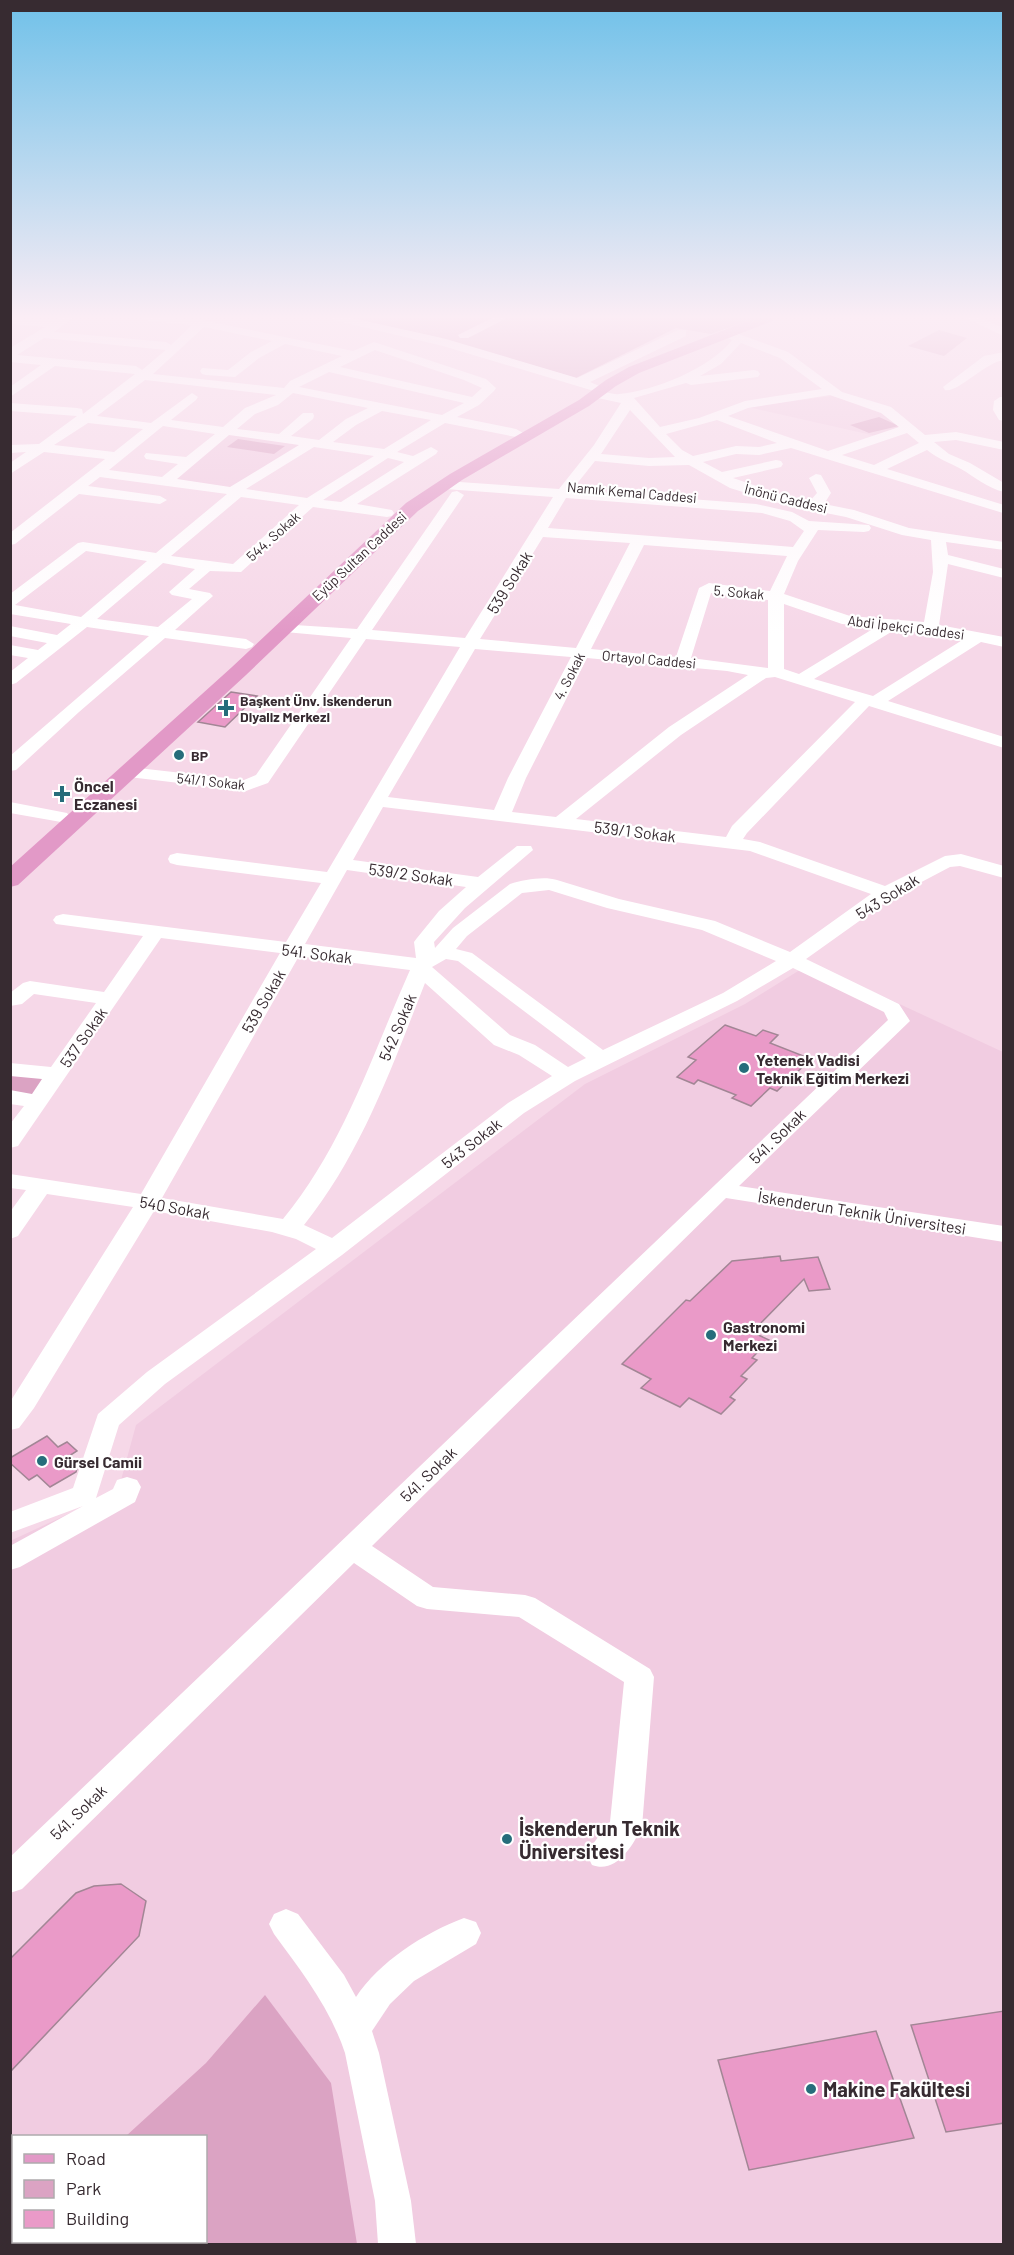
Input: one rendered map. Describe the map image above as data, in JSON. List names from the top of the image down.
{
  "streets": {
    "main road": ["Eyüp Sultan Caddesi"],
    "street": [
      "İnönü Caddesi",
      "544. Sokak",
      "539 Sokak",
      "5. Sokak",
      "Abdi İpekçi Caddesi",
      "Ortayol Caddesi",
      "4. Sokak",
      "541/1 Sokak",
      "539/1 Sokak",
      "539/2 Sokak",
      "543 Sokak",
      "541. Sokak",
      "542 Sokak",
      "537 Sokak",
      "540 Sokak",
      "İskenderun Teknik Üniversitesi"
    ]
  },
  "crossings": [
    ["Eyüp Sultan Caddesi", "Ortayol Caddesi"],
    ["Eyüp Sultan Caddesi", "541/1 Sokak"],
    ["539 Sokak", "Ortayol Caddesi"],
    ["539 Sokak", "539/1 Sokak"],
    ["539 Sokak", "539/2 Sokak"],
    ["539 Sokak", "541. Sokak"],
    ["539 Sokak", "540 Sokak"],
    ["5. Sokak", "Abdi İpekçi Caddesi"],
    ["5. Sokak", "Ortayol Caddesi"],
    ["Ortayol Caddesi", "4. Sokak"],
    ["Ortayol Caddesi", "541/1 Sokak"],
    ["4. Sokak", "539/1 Sokak"],
    ["539/1 Sokak", "543 Sokak"],
    ["539/2 Sokak", "542 Sokak"],
    ["543 Sokak", "541. Sokak"],
    ["543 Sokak", "540 Sokak"],
    ["541. Sokak", "542 Sokak"],
    ["541. Sokak", "537 Sokak"],
    ["541. Sokak", "İskenderun Teknik Üniversitesi"],
    ["542 Sokak", "540 Sokak"]
  ],
  "places": {
    "health": ["Başkent Ünv. İskenderun Diyaliz Merkezi", "Öncel Eczanesi"],
    "other": [
      "BP",
      "Yetenek Vadisi Teknik Eğitim Merkezi",
      "Gastronomi Merkezi",
      "Gürsel Camii",
      "İskenderun Teknik Üniversitesi",
      "Makine Fakültesi"
    ]
  },
  "legend": ["Road", "Park", "Building"]
}
